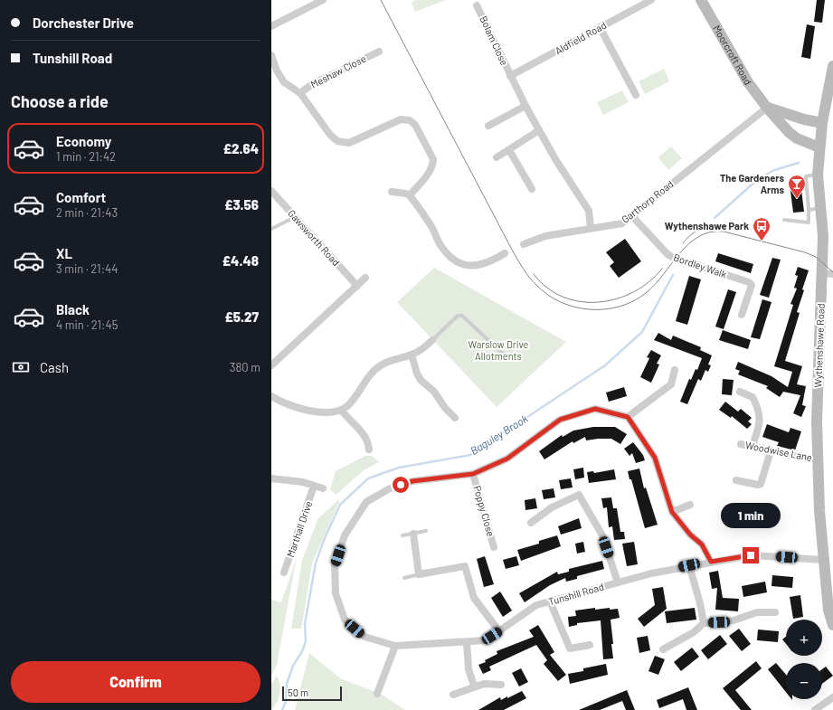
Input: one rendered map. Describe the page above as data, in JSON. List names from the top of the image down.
{
  "streets": {
    "main road": ["Moorcroft Road", "Wythenshawe Road"],
    "street": [
      "Aldfield Road",
      "Bolam Close",
      "Meshaw Close",
      "Garthorp Road",
      "Gawsworth Road",
      "Bordley Walk",
      "Woodwise Lane",
      "Poppy Close",
      "Marthall Drive",
      "Tunshill Road"
    ]
  },
  "crossings": [
    ["Aldfield Road", "Bolam Close"],
    ["Moorcroft Road", "Garthorp Road"],
    ["Moorcroft Road", "Wythenshawe Road"],
    ["Garthorp Road", "Bordley Walk"],
    ["Wythenshawe Road", "Woodwise Lane"],
    ["Wythenshawe Road", "Tunshill Road"],
    ["Poppy Close", "Tunshill Road"]
  ],
  "water": ["Baguley Brook"],
  "parks": ["Warslow Drive Allotments"],
  "places": {
    "bar": ["The Gardeners Arms"],
    "bus stop": ["Wythenshawe Park"]
  },
  "scale_bar": "50 m",
  "page": {
    "banner": ["Dorchester Drive", "Tunshill Road"],
    "heading": "Choose a ride",
    "list": [
      {
        "name": "Economy",
        "note": "1 min · 21:42",
        "value": "£2.64"
      },
      {
        "name": "Comfort",
        "note": "2 min · 21:43",
        "value": "£3.56"
      },
      {
        "name": "XL",
        "note": "3 min · 21:44",
        "value": "£4.48"
      },
      {
        "name": "Black",
        "note": "4 min · 21:45",
        "value": "£5.27"
      }
    ],
    "pay": ["Cash", "380 m"],
    "bubble": "1 min",
    "map_buttons": ["+", "−"],
    "buttons": "Confirm",
    "scale": "50 m"
  }
}
